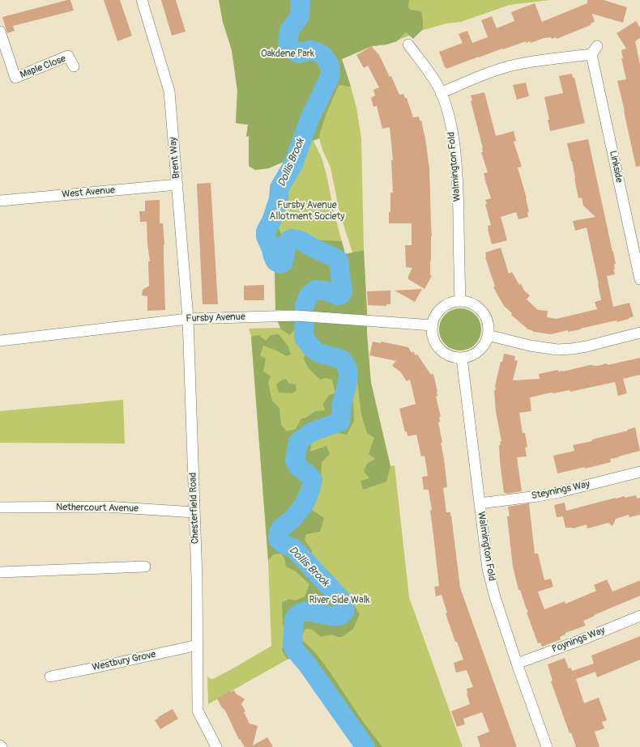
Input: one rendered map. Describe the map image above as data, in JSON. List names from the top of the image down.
{
  "streets": {
    "street": [
      "Maple Close",
      "Brent Way",
      "Walmington Fold",
      "Linkside",
      "West Avenue",
      "Fursby Avenue",
      "Steynings Way",
      "Nethercourt Avenue",
      "Chesterfield Road",
      "Poynings Way",
      "Westbury Grove"
    ]
  },
  "crossings": [
    ["Brent Way", "West Avenue"],
    ["Brent Way", "Fursby Avenue"],
    ["Brent Way", "Chesterfield Road"],
    ["Walmington Fold", "Linkside"],
    ["Walmington Fold", "Fursby Avenue"],
    ["Walmington Fold", "Steynings Way"],
    ["Walmington Fold", "Poynings Way"],
    ["Fursby Avenue", "Chesterfield Road"],
    ["Nethercourt Avenue", "Chesterfield Road"],
    ["Chesterfield Road", "Westbury Grove"]
  ],
  "water": ["Dollis Brook"],
  "parks": ["Oakdene Park", "Fursby Avenue Allotment Society", "River Side Walk"]
}
